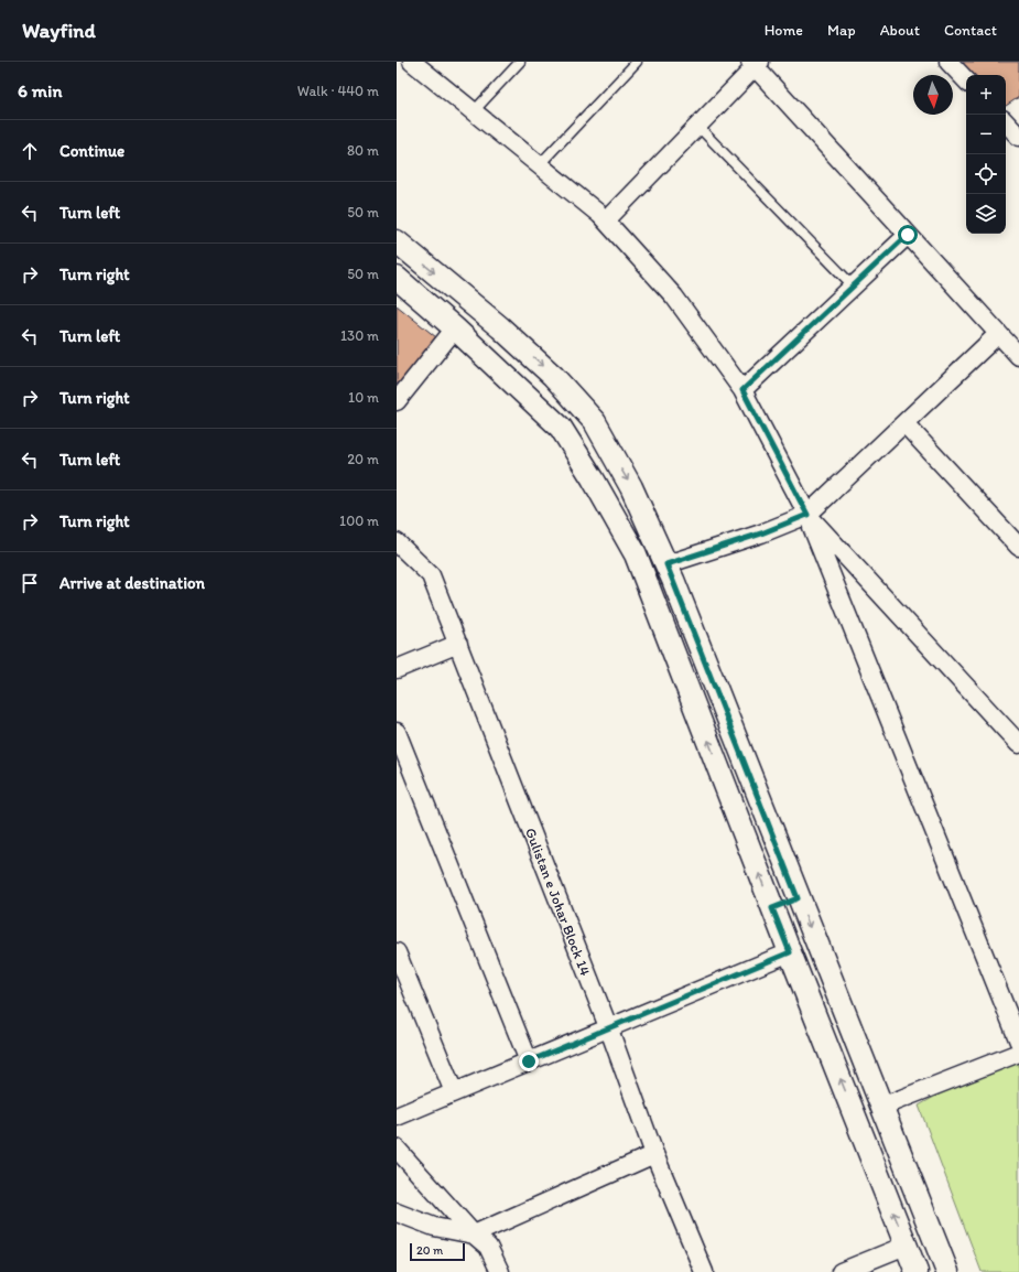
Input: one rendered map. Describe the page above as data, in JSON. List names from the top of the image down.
{
  "streets": {
    "street": ["Gulistan e Johar Block 14"]
  },
  "scale_bar": "20 m",
  "north": "bottom",
  "page": {
    "header": "Wayfind",
    "nav": [
      "Home",
      "Map",
      "About",
      "Contact"
    ],
    "heading": ["6 min", "Walk · 440 m"],
    "map_buttons": ["+", "−"],
    "list": [
      ["Continue", "80 m"],
      ["Turn left", "50 m"],
      ["Turn right", "50 m"],
      ["Turn left", "130 m"],
      ["Turn right", "10 m"],
      ["Turn left", "20 m"],
      ["Turn right", "100 m"],
      "Arrive at destination"
    ],
    "scale": "20 m"
  }
}
